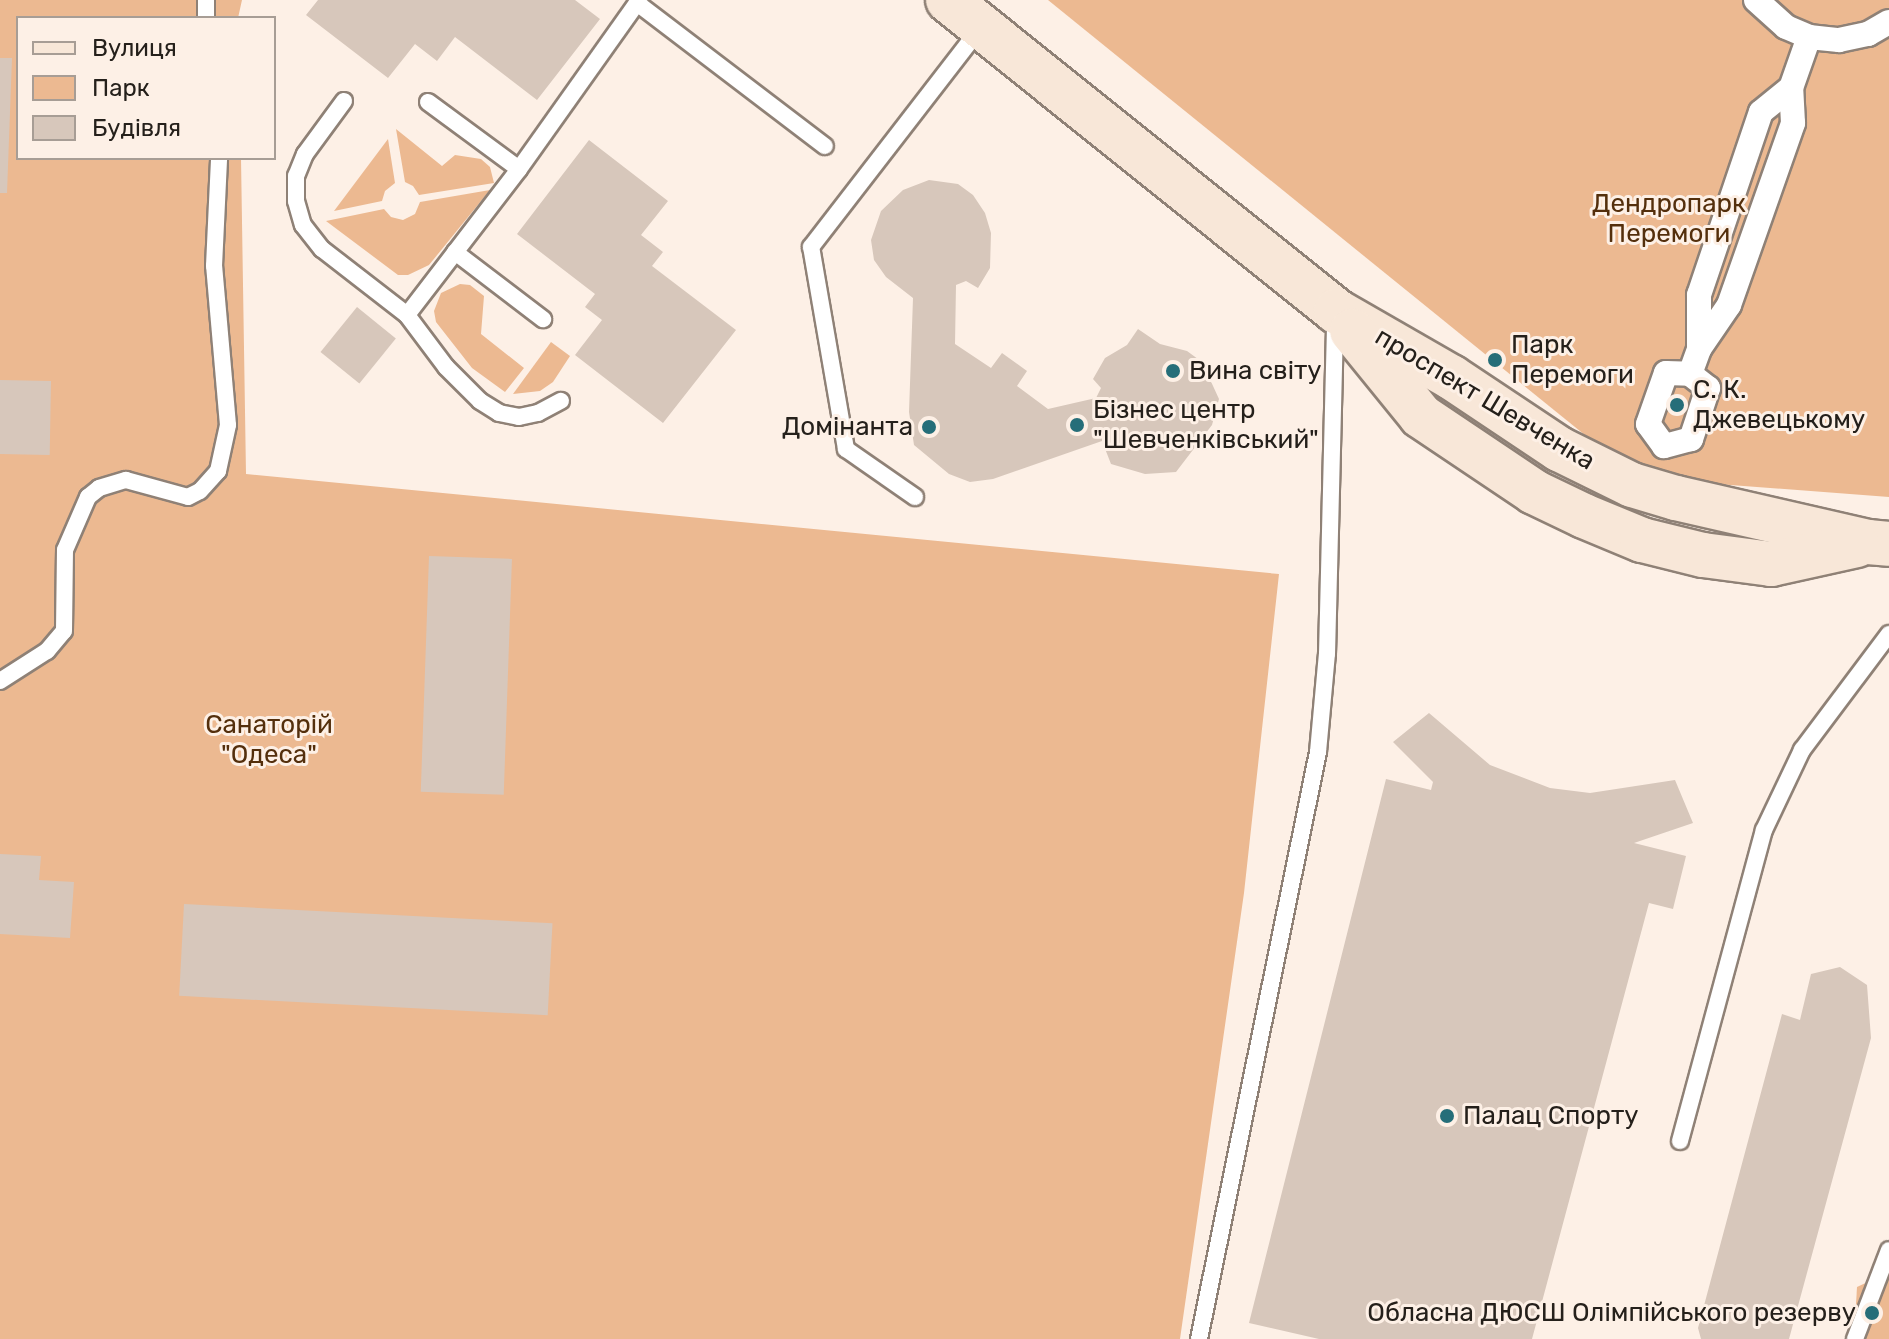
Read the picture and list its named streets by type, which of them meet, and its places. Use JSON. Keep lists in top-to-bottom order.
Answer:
{
  "streets": {
    "main road": ["проспект Шевченка"]
  },
  "parks": ["Дендропарк Перемоги", "Санаторій \"Одеса\""],
  "places": [
    "Парк Перемоги",
    "Вина світу",
    "С. К. Джевецькому",
    "Бізнес центр \"Шевченківський\"",
    "Домінанта",
    "Палац Спорту",
    "Обласна ДЮСШ Олімпійського резерву"
  ],
  "legend": ["Вулиця", "Парк", "Будівля"]
}
